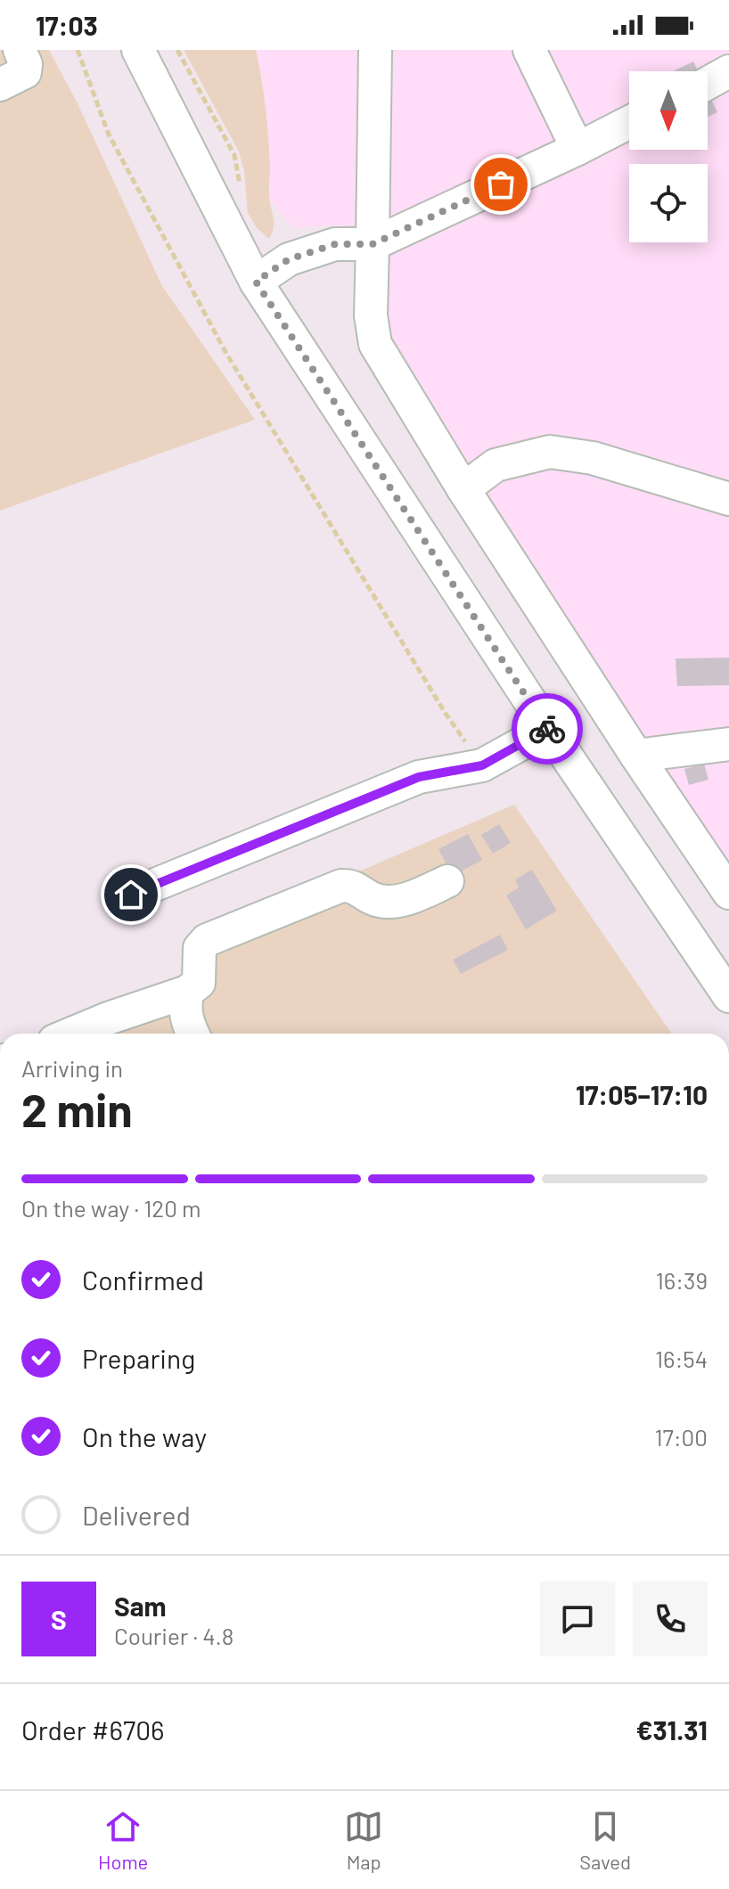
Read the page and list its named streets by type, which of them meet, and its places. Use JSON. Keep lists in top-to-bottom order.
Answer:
{
  "north": "bottom",
  "page": {
    "status": "17:03",
    "heading": ["2 min", "Arriving in", "17:05–17:10"],
    "panel": [
      "Sam",
      "Courier · 4.8",
      "Order #6706",
      "€31.31"
    ],
    "bar": "On the way · 120 m",
    "list": [
      ["Confirmed", "16:39"],
      ["Preparing", "16:54"],
      ["On the way", "17:00"],
      "Delivered"
    ],
    "round": "S",
    "tabs": ["Home", "Map", "Saved"]
  }
}
